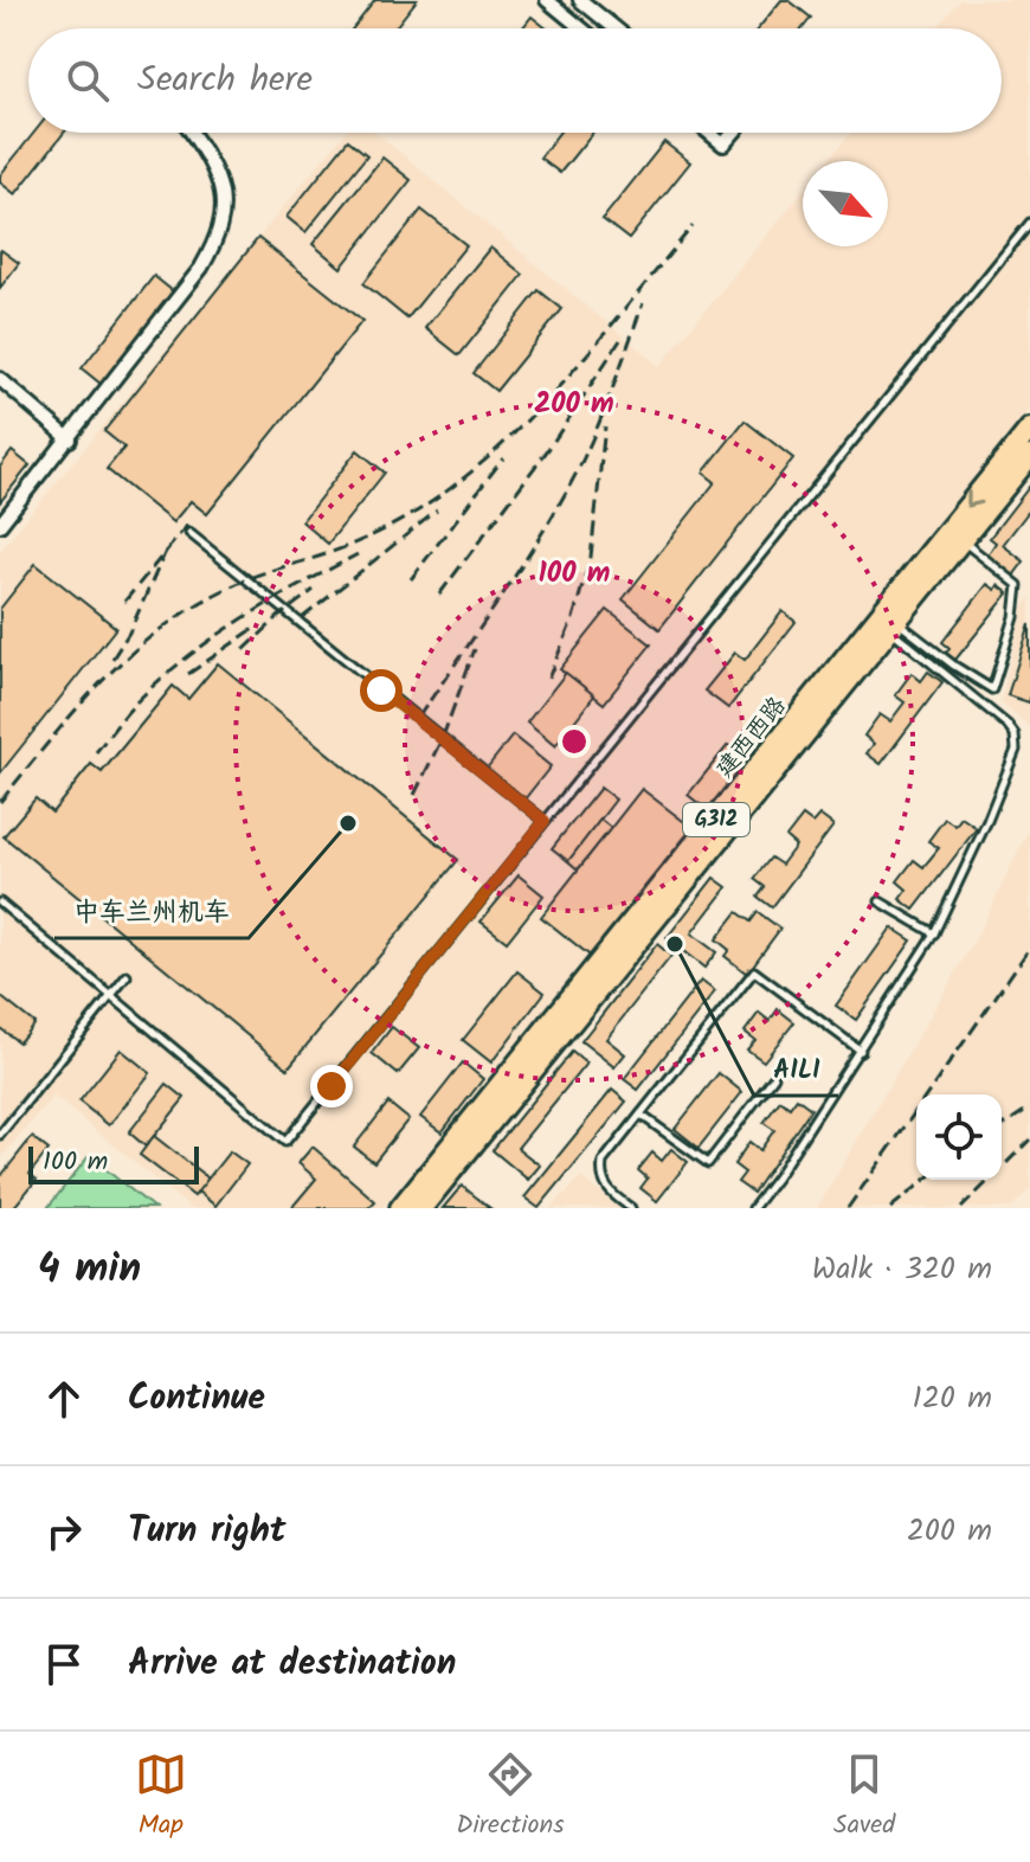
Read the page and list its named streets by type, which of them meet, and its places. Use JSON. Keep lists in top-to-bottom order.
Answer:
{
  "streets": {
    "highway": ["建西西路", "G312"]
  },
  "places": ["中车兰州机车", "AILI"],
  "scale_bar": "100 m",
  "north": "bottom right",
  "page": {
    "search": "Search here",
    "scale": "100 m",
    "heading": ["4 min", "Walk · 320 m"],
    "list": [
      ["Continue", "120 m"],
      ["Turn right", "200 m"],
      "Arrive at destination"
    ],
    "nav": ["Map", "Directions", "Saved"]
  },
  "rings": ["200 m", "100 m"]
}
